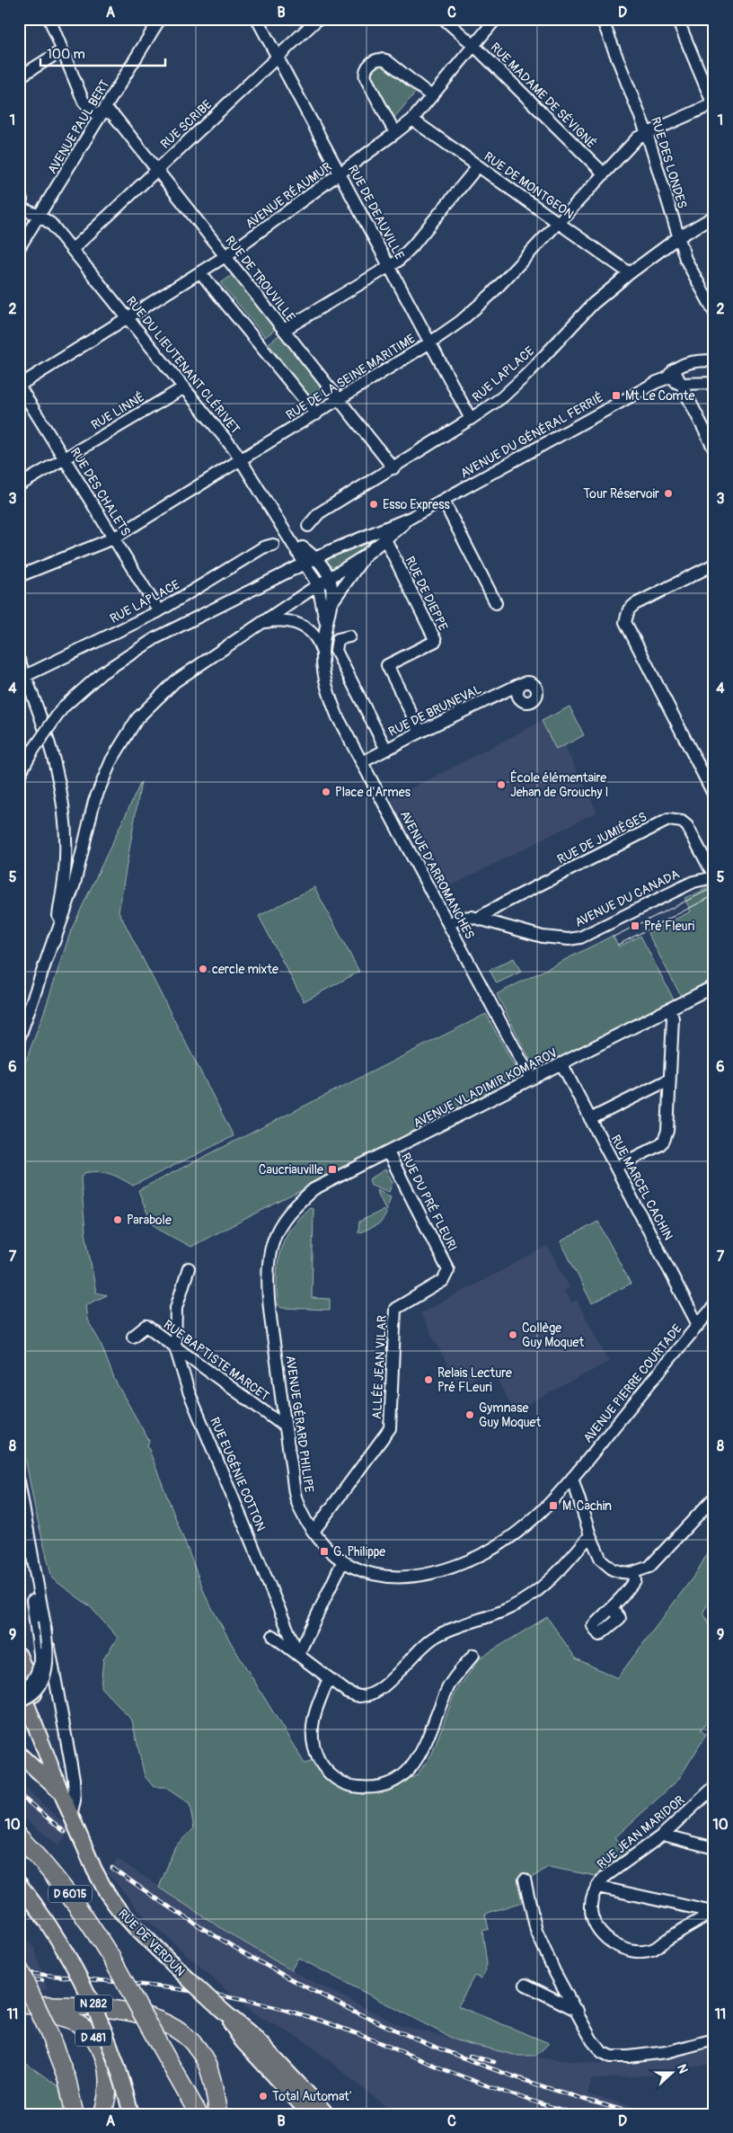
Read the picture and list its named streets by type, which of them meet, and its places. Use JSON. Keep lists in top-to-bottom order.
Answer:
{
  "streets": {
    "highway": ["D 6015", "D 481"],
    "main road": ["RUE DE VERDUN", "N 282"],
    "street": [
      "RUE MADAME DE SÉVIGNÉ",
      "RUE SCRIBE",
      "AVENUE PAUL BERT",
      "RUE DES LONDES",
      "RUE DE MONTGEON",
      "AVENUE RÉAUMUR",
      "RUE DE DEAUVILLE",
      "RUE DE TROUVILLE",
      "RUE DU LIEUTENANT CLÉRIVET",
      "RUE LAPLACE",
      "RUE DE LA SEINE MARITIME",
      "RUE LINNÉ",
      "AVENUE DU GÉNÉRAL FERRIÉ",
      "RUE DES CHALETS",
      "RUE DE DIEPPE",
      "RUE DE BRUNEVAL",
      "RUE DE JUMIÈGES",
      "AVENUE D'ARROMANCHES",
      "AVENUE DU CANADA",
      "AVENUE VLADIMIR KOMAROV",
      "RUE MARCEL CACHIN",
      "RUE DU PRÉ FLEURI",
      "RUE BAPTISTE MARCET",
      "ALLÉE JEAN VILAR",
      "AVENUE PIERRE COURTADE",
      "AVENUE GÉRARD PHILIPE",
      "RUE EUGÉNIE COTTON",
      "RUE JEAN MARIDOR"
    ]
  },
  "crossings": [
    ["RUE MADAME DE SÉVIGNÉ", "AVENUE RÉAUMUR"],
    ["RUE MADAME DE SÉVIGNÉ", "RUE DE LA SEINE MARITIME"],
    ["RUE SCRIBE", "RUE DE DEAUVILLE"],
    ["RUE SCRIBE", "RUE DE TROUVILLE"],
    ["RUE SCRIBE", "RUE DU LIEUTENANT CLÉRIVET"],
    ["AVENUE PAUL BERT", "RUE DE TROUVILLE"],
    ["AVENUE PAUL BERT", "RUE DU LIEUTENANT CLÉRIVET"],
    ["RUE DES LONDES", "RUE LAPLACE"],
    ["RUE DES LONDES", "RUE DE LA SEINE MARITIME"],
    ["RUE DE MONTGEON", "AVENUE RÉAUMUR"],
    ["RUE DE MONTGEON", "RUE LAPLACE"],
    ["RUE DE MONTGEON", "RUE DE LA SEINE MARITIME"],
    ["AVENUE RÉAUMUR", "RUE DE DEAUVILLE"],
    ["AVENUE RÉAUMUR", "RUE DE TROUVILLE"],
    ["AVENUE RÉAUMUR", "RUE DU LIEUTENANT CLÉRIVET"],
    ["AVENUE RÉAUMUR", "RUE DES CHALETS"],
    ["RUE DE DEAUVILLE", "RUE LAPLACE"],
    ["RUE DE DEAUVILLE", "RUE DE LA SEINE MARITIME"],
    ["RUE DE TROUVILLE", "RUE LAPLACE"],
    ["RUE DE TROUVILLE", "RUE DE LA SEINE MARITIME"],
    ["RUE DU LIEUTENANT CLÉRIVET", "RUE DE LA SEINE MARITIME"],
    ["RUE DU LIEUTENANT CLÉRIVET", "RUE LINNÉ"],
    ["RUE DU LIEUTENANT CLÉRIVET", "AVENUE D'ARROMANCHES"],
    ["RUE LAPLACE", "RUE DES CHALETS"],
    ["RUE DE LA SEINE MARITIME", "RUE DES CHALETS"],
    ["RUE LINNÉ", "RUE DES CHALETS"],
    ["RUE DE DIEPPE", "RUE DE BRUNEVAL"],
    ["RUE DE BRUNEVAL", "AVENUE D'ARROMANCHES"],
    ["RUE DE JUMIÈGES", "AVENUE DU CANADA"],
    ["AVENUE D'ARROMANCHES", "AVENUE DU CANADA"],
    ["AVENUE D'ARROMANCHES", "AVENUE VLADIMIR KOMAROV"],
    ["AVENUE VLADIMIR KOMAROV", "RUE MARCEL CACHIN"],
    ["AVENUE VLADIMIR KOMAROV", "RUE DU PRÉ FLEURI"],
    ["AVENUE VLADIMIR KOMAROV", "AVENUE GÉRARD PHILIPE"],
    ["RUE MARCEL CACHIN", "AVENUE PIERRE COURTADE"],
    ["RUE DU PRÉ FLEURI", "ALLÉE JEAN VILAR"],
    ["RUE BAPTISTE MARCET", "AVENUE GÉRARD PHILIPE"],
    ["RUE BAPTISTE MARCET", "RUE EUGÉNIE COTTON"],
    ["ALLÉE JEAN VILAR", "AVENUE GÉRARD PHILIPE"],
    ["AVENUE PIERRE COURTADE", "AVENUE GÉRARD PHILIPE"]
  ],
  "places": {
    "transit": [
      "Mt Le Comte",
      "Pré Fleuri",
      "Caucriauville",
      "M. Cachin",
      "G. Philippe"
    ],
    "other": [
      "Tour Réservoir",
      "Esso Express",
      "École élémentaire Jehan de Grouchy I",
      "Place d'Armes",
      "cercle mixte",
      "Parabole",
      "Collège Guy Moquet",
      "Relais Lecture Pré FLeuri",
      "Gymnase Guy Moquet",
      "Total Automat'"
    ]
  },
  "scale_bar": "100 m",
  "north": "right",
  "grid": {
    "columns": [
      "A",
      "B",
      "C",
      "D"
    ],
    "rows": [
      "1",
      "2",
      "3",
      "4",
      "5",
      "6",
      "7",
      "8",
      "9",
      "10",
      "11"
    ]
  }
}
